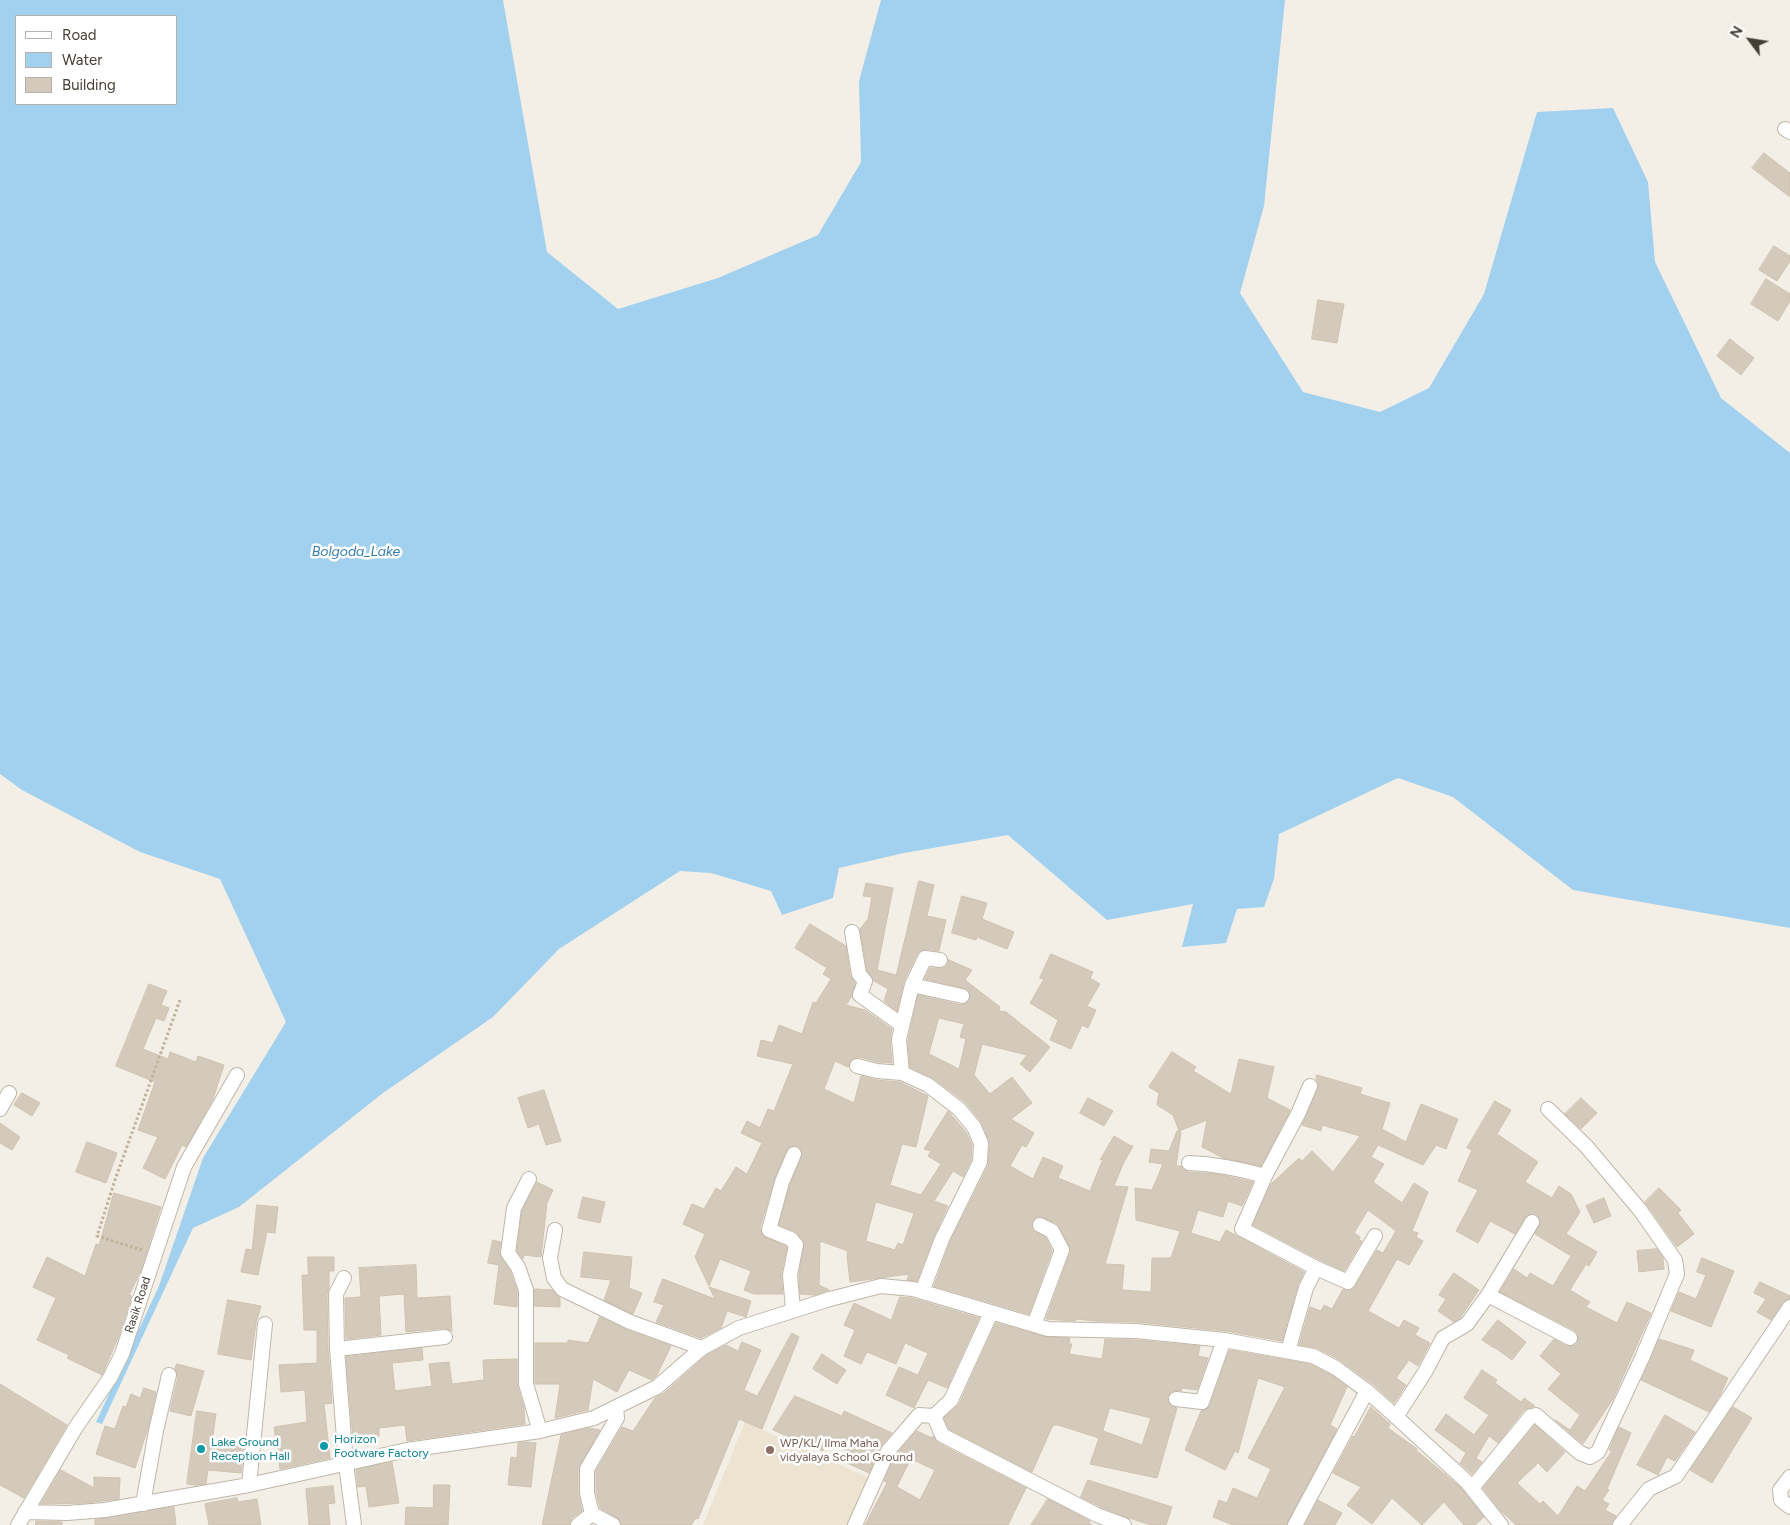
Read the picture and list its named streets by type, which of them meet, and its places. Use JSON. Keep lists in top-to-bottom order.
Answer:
{
  "streets": {
    "street": ["Rasik Road"]
  },
  "water": ["Bolgoda_Lake"],
  "places": ["Horizon Footware Factory", "Lake Ground Reception Hall", "WP/KL/ Ilma Maha vidyalaya School Ground"],
  "legend": ["Road", "Water", "Building"],
  "north": "top left"
}
